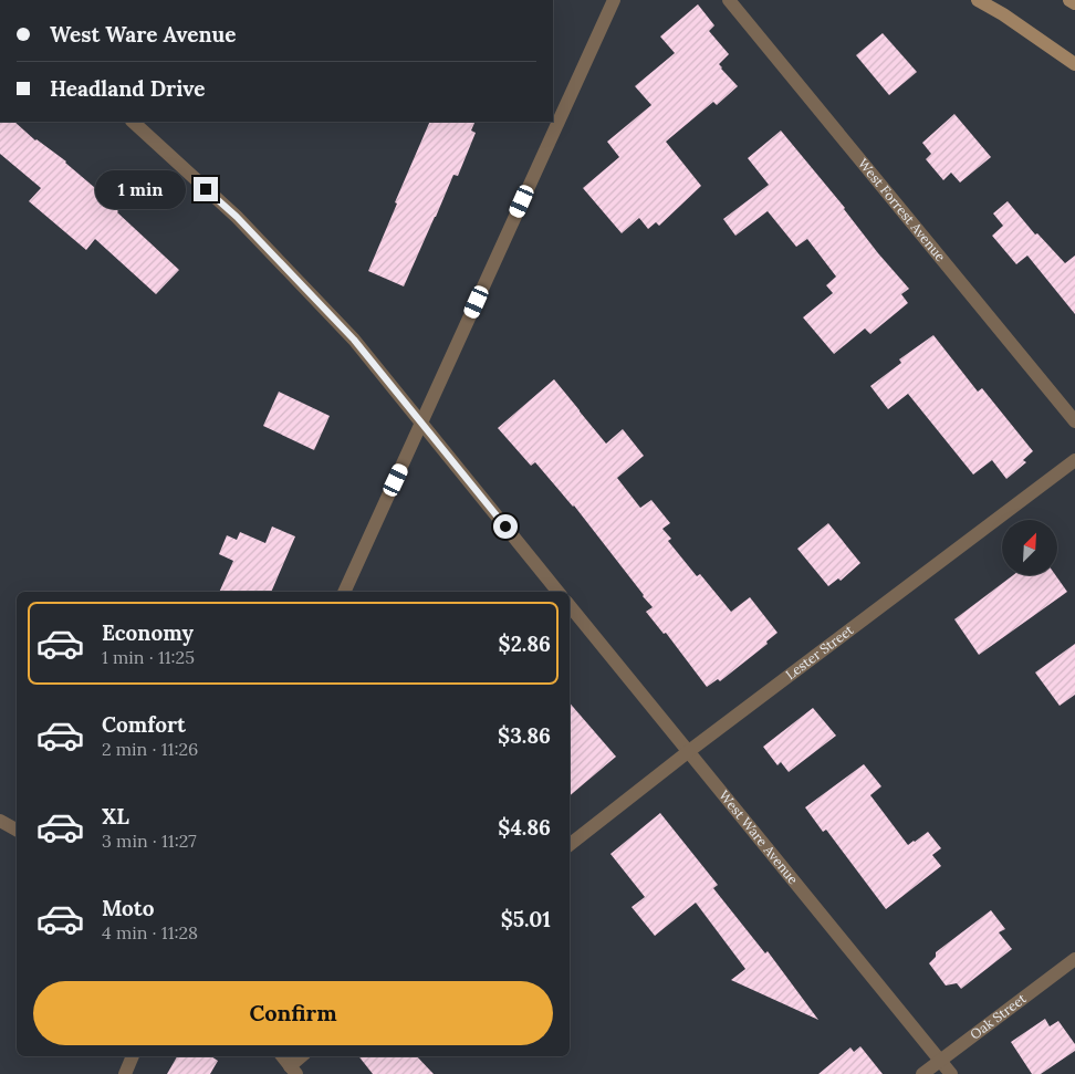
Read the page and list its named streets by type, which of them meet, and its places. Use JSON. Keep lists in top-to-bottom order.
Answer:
{
  "streets": {
    "street": [
      "West Forrest Avenue",
      "Lester Street",
      "West Ware Avenue",
      "Oak Street"
    ]
  },
  "crossings": [
    ["Lester Street", "West Ware Avenue"],
    ["West Ware Avenue", "Oak Street"]
  ],
  "north": "top right",
  "page": {
    "banner": ["West Ware Avenue", "Headland Drive"],
    "bubble": "1 min",
    "list": [
      {
        "name": "Economy",
        "note": "1 min · 11:25",
        "value": "$2.86"
      },
      {
        "name": "Comfort",
        "note": "2 min · 11:26",
        "value": "$3.86"
      },
      {
        "name": "XL",
        "note": "3 min · 11:27",
        "value": "$4.86"
      },
      {
        "name": "Moto",
        "note": "4 min · 11:28",
        "value": "$5.01"
      }
    ],
    "buttons": "Confirm"
  }
}
